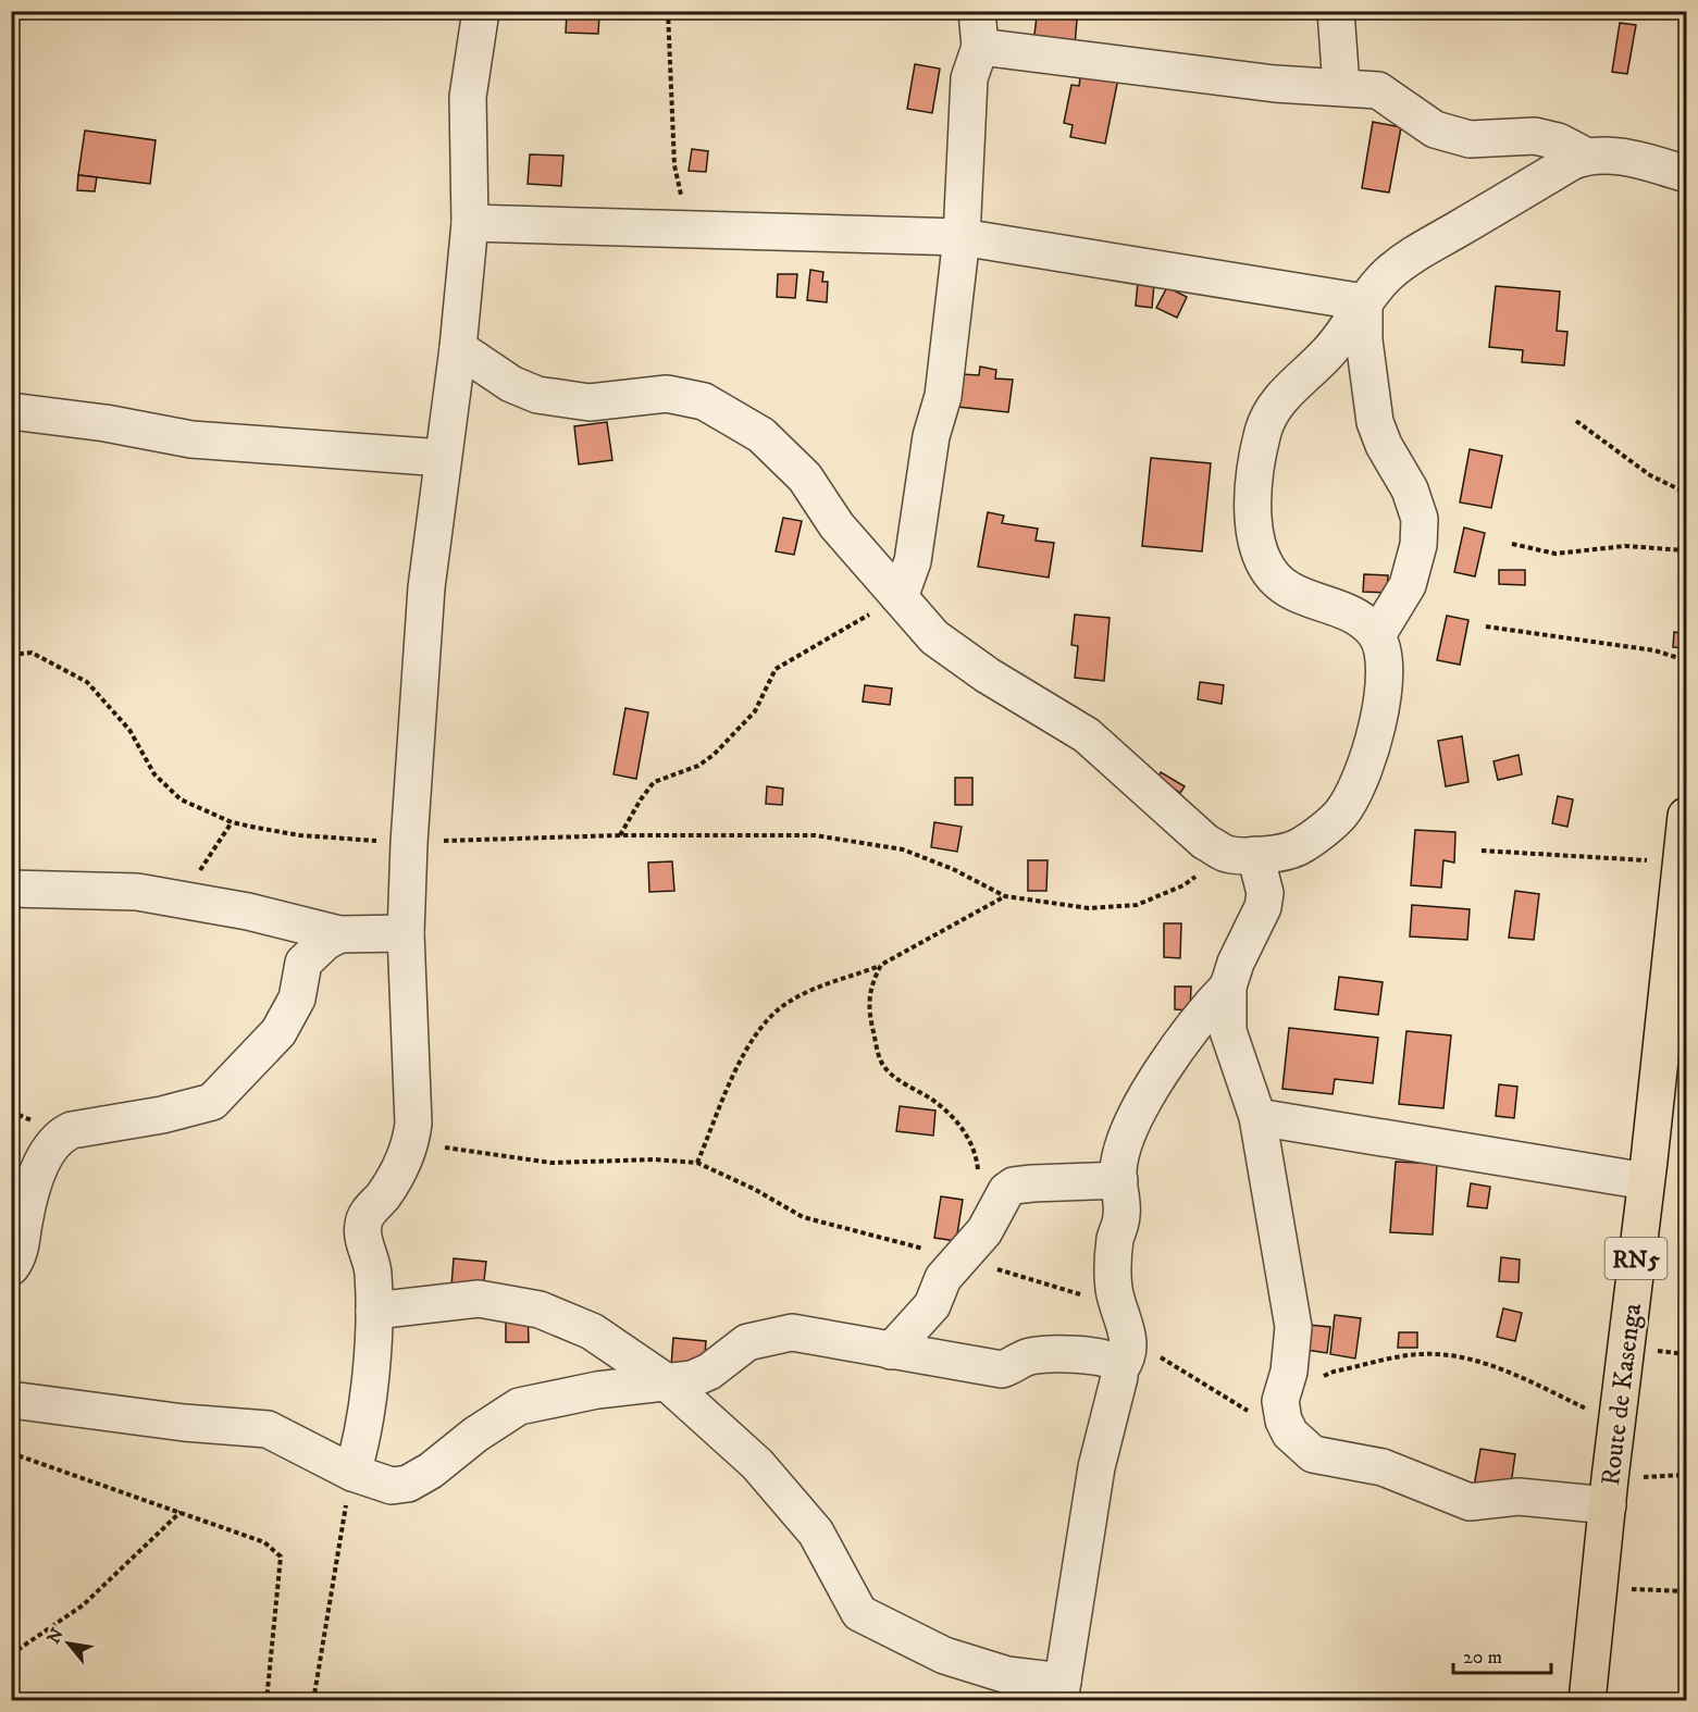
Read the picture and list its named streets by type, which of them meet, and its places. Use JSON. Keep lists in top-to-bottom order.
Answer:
{
  "streets": {
    "highway": ["RN5", "Route de Kasenga"]
  },
  "scale_bar": "20 m",
  "north": "top left"
}
